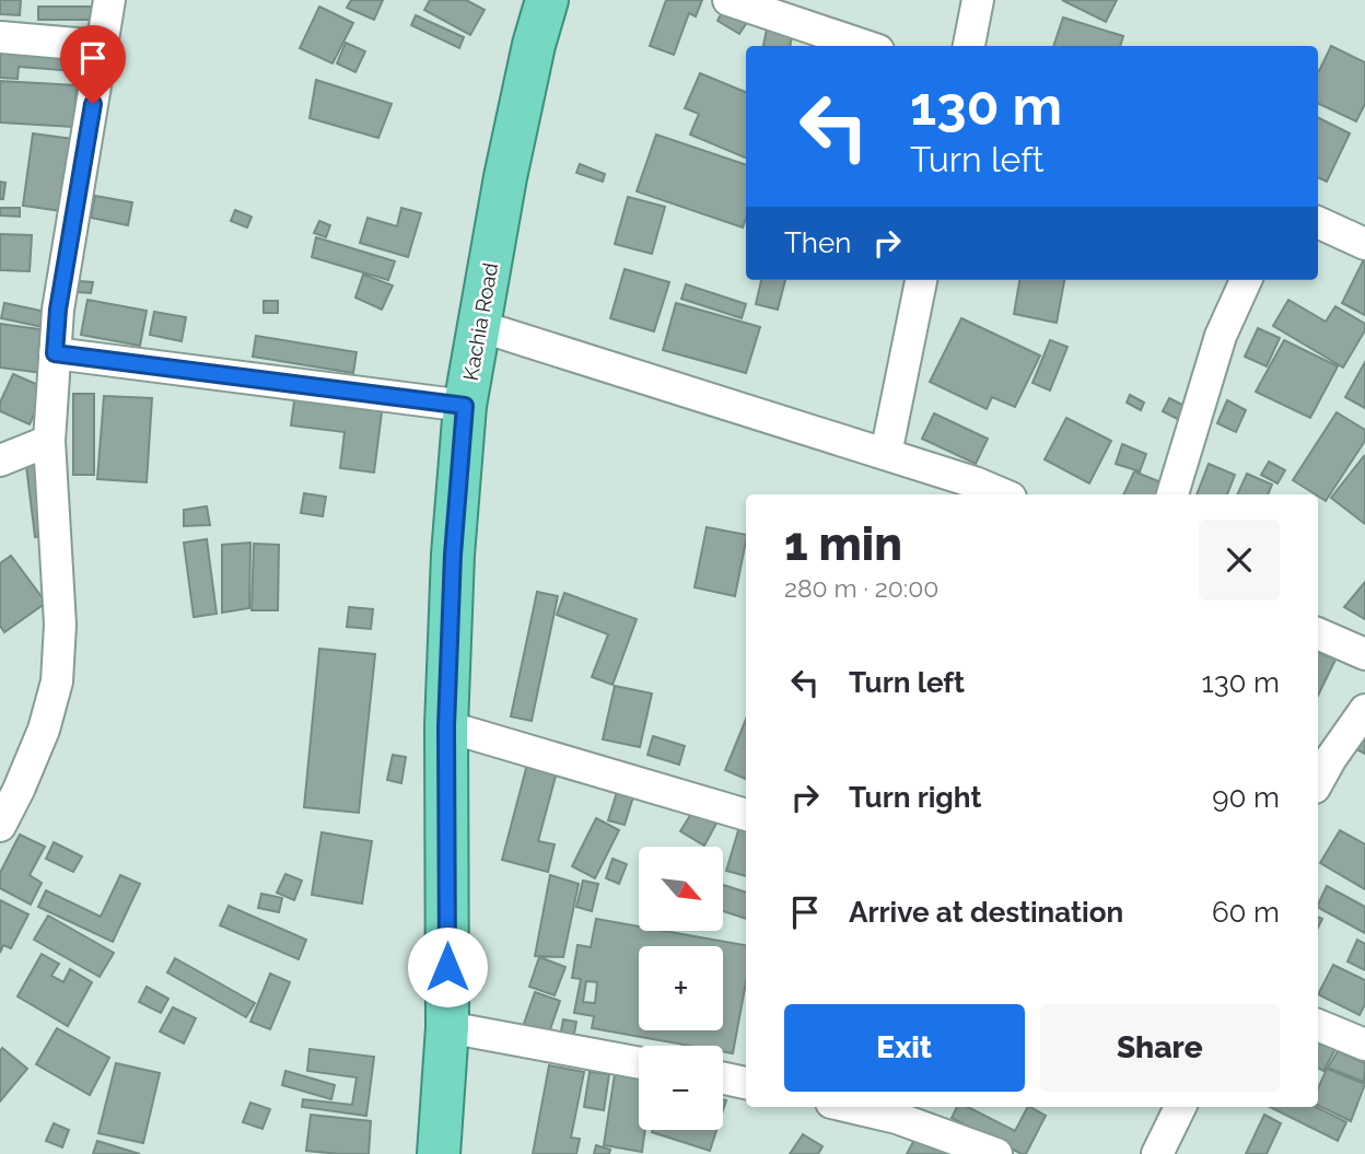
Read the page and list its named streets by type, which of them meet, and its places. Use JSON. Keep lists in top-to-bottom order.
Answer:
{
  "streets": {
    "highway": ["Kachia Road"]
  },
  "north": "bottom right",
  "page": {
    "turn": ["130 m", "Turn left"],
    "then": "Then",
    "heading": ["1 min", "280 m · 20:00"],
    "list": [
      {
        "name": "Turn left",
        "value": "130 m"
      },
      {
        "name": "Turn right",
        "value": "90 m"
      },
      {
        "name": "Arrive at destination",
        "value": "60 m"
      }
    ],
    "map_buttons": ["+", "−"],
    "buttons": ["Exit", "Share"]
  }
}
